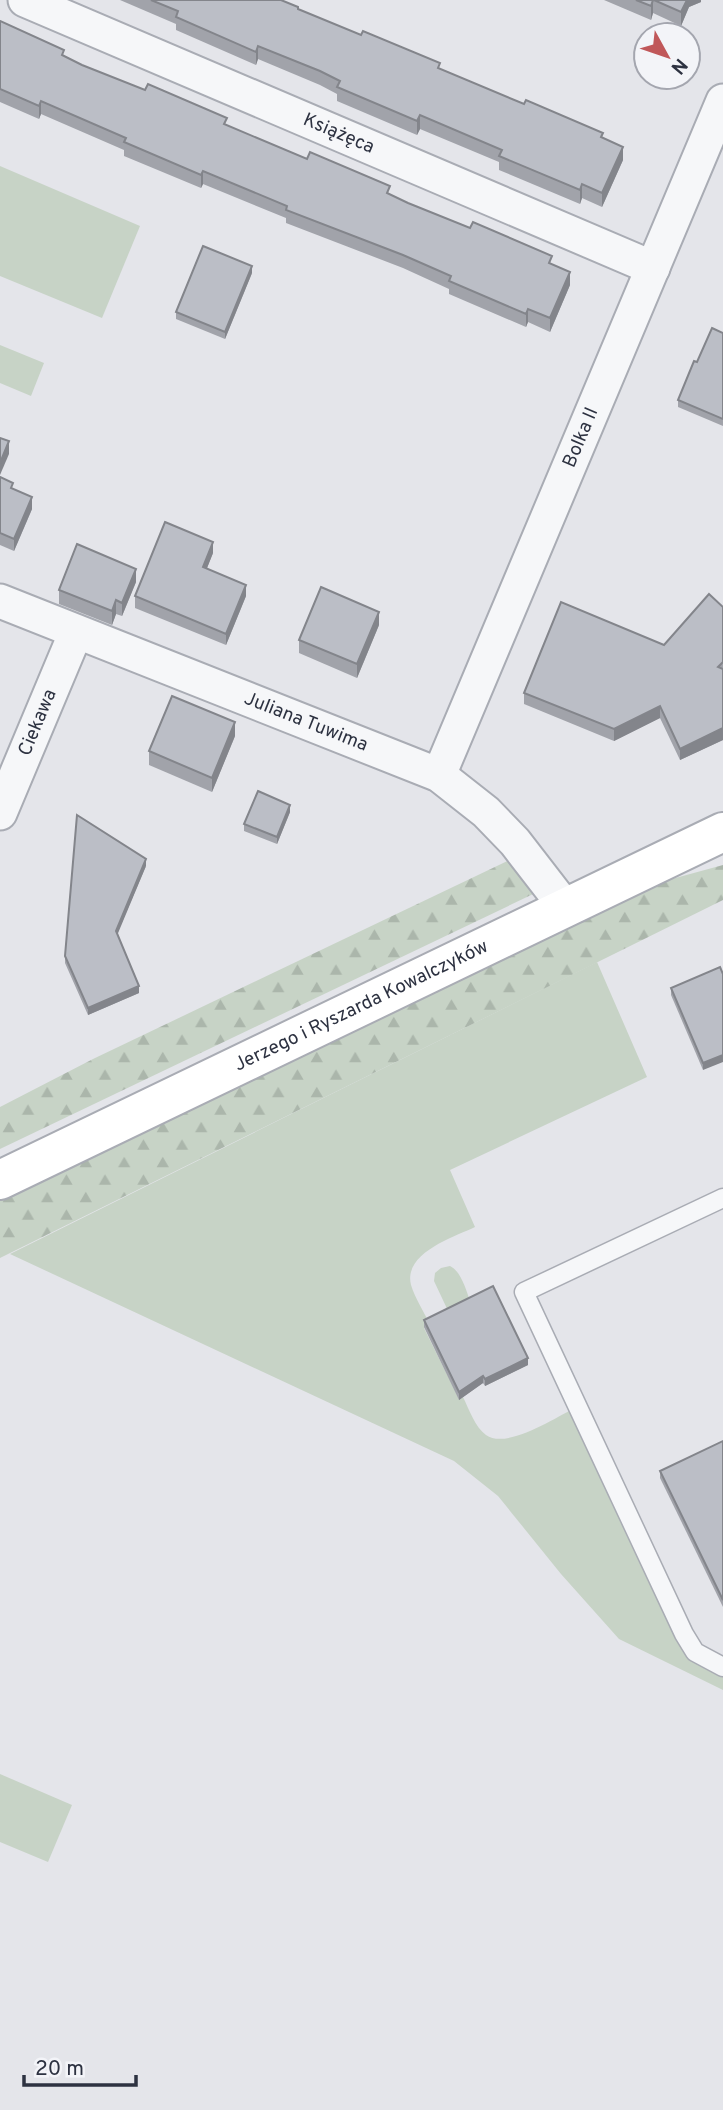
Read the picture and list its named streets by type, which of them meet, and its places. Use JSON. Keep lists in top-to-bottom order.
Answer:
{
  "streets": {
    "main road": ["Jerzego i Ryszarda Kowalczyków"],
    "street": [
      "Książęca",
      "Bolka II",
      "Ciekawa",
      "Juliana Tuwima"
    ]
  },
  "crossings": [
    ["Książęca", "Bolka II"],
    ["Bolka II", "Juliana Tuwima"],
    ["Ciekawa", "Juliana Tuwima"],
    ["Juliana Tuwima", "Jerzego i Ryszarda Kowalczyków"]
  ],
  "scale_bar": "20 m",
  "north": "bottom right"
}
